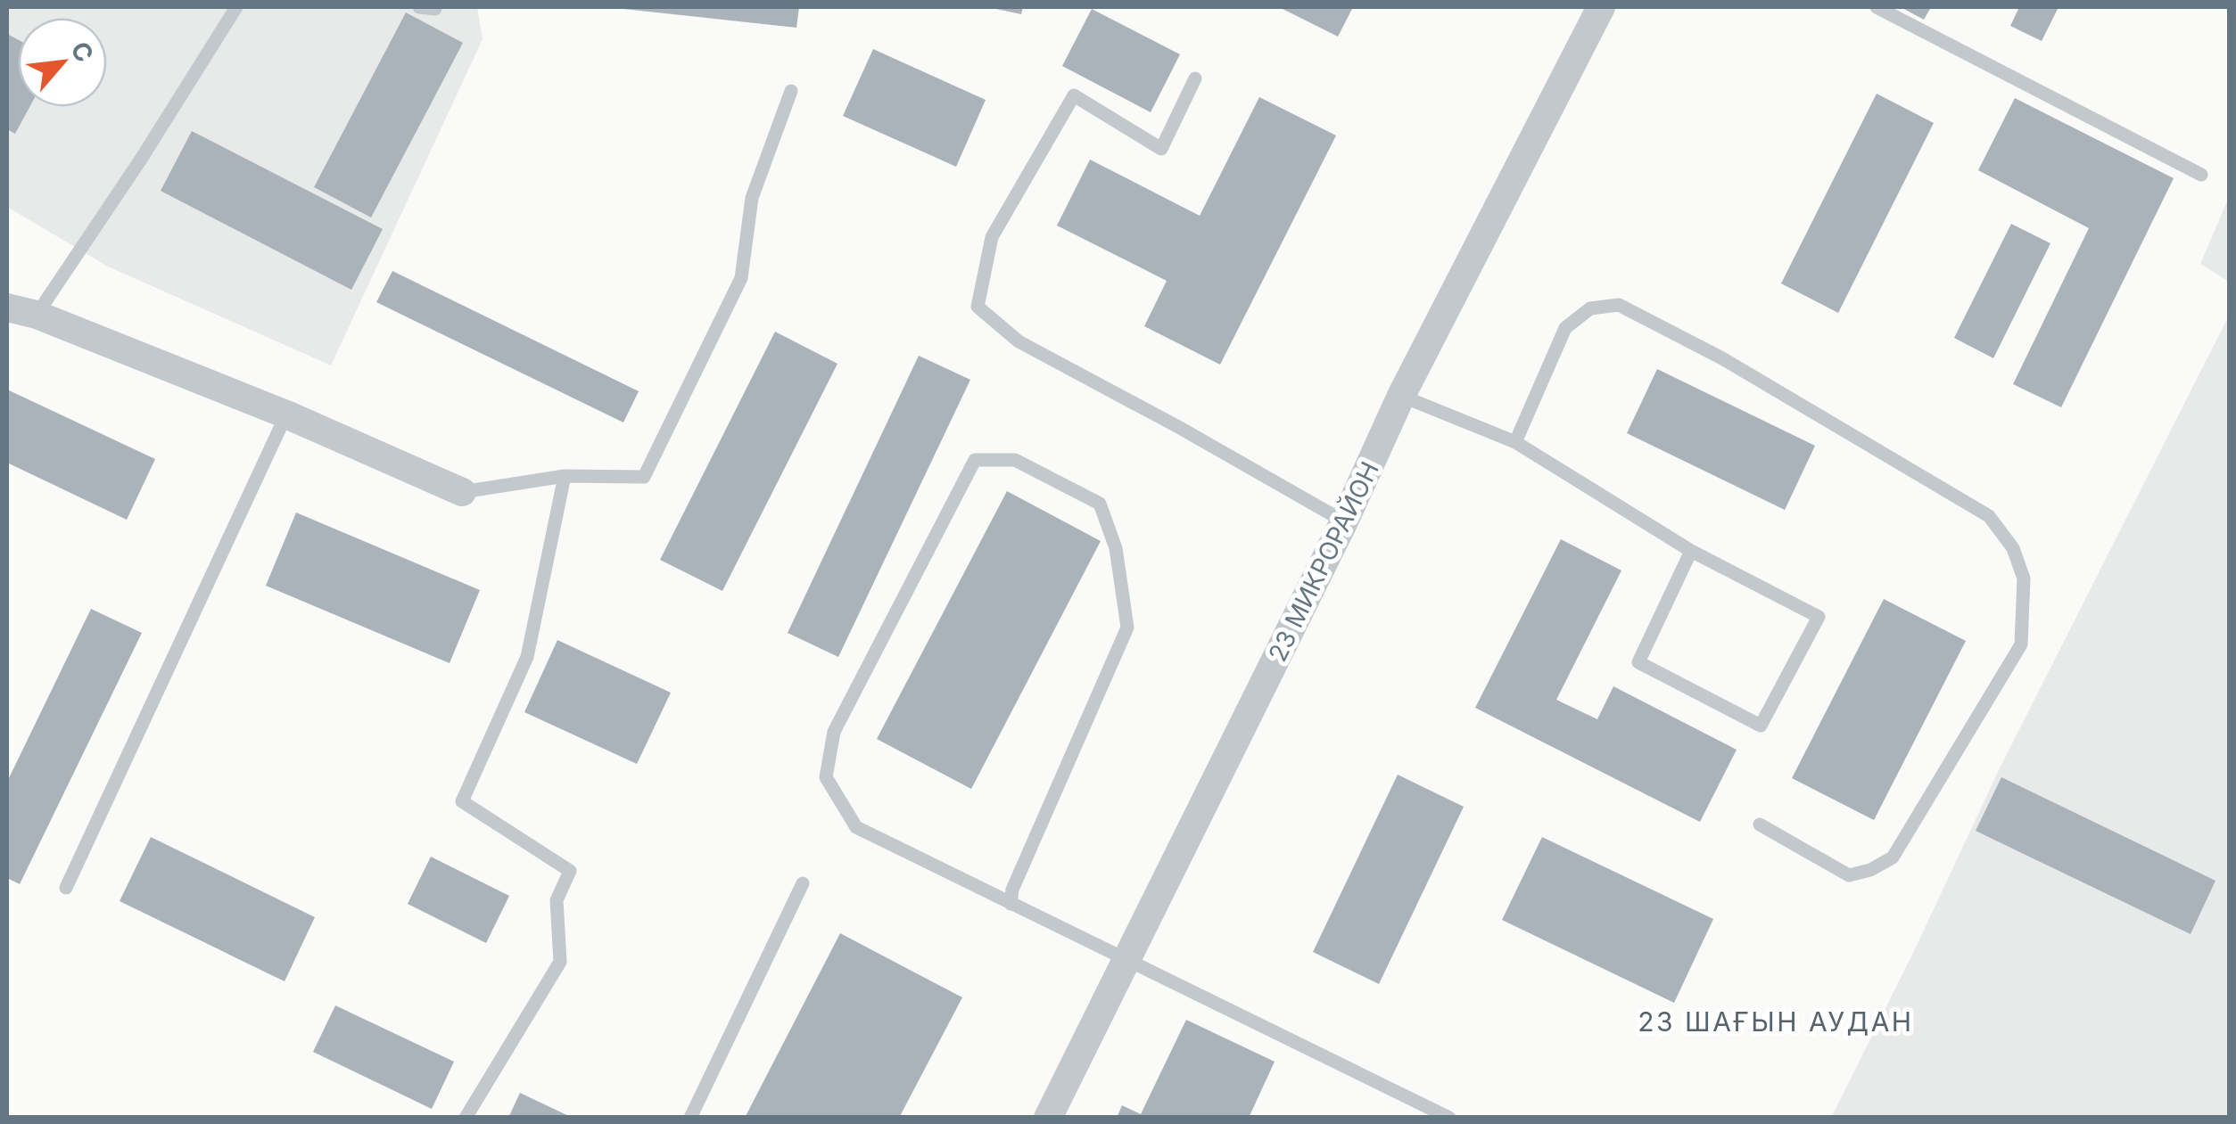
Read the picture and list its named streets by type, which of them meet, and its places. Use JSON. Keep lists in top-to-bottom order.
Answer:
{
  "streets": {
    "street": ["23 МИКРОРАЙОН"]
  },
  "districts": ["23 ШАҒЫН АУДАН"],
  "north": "top right"
}
